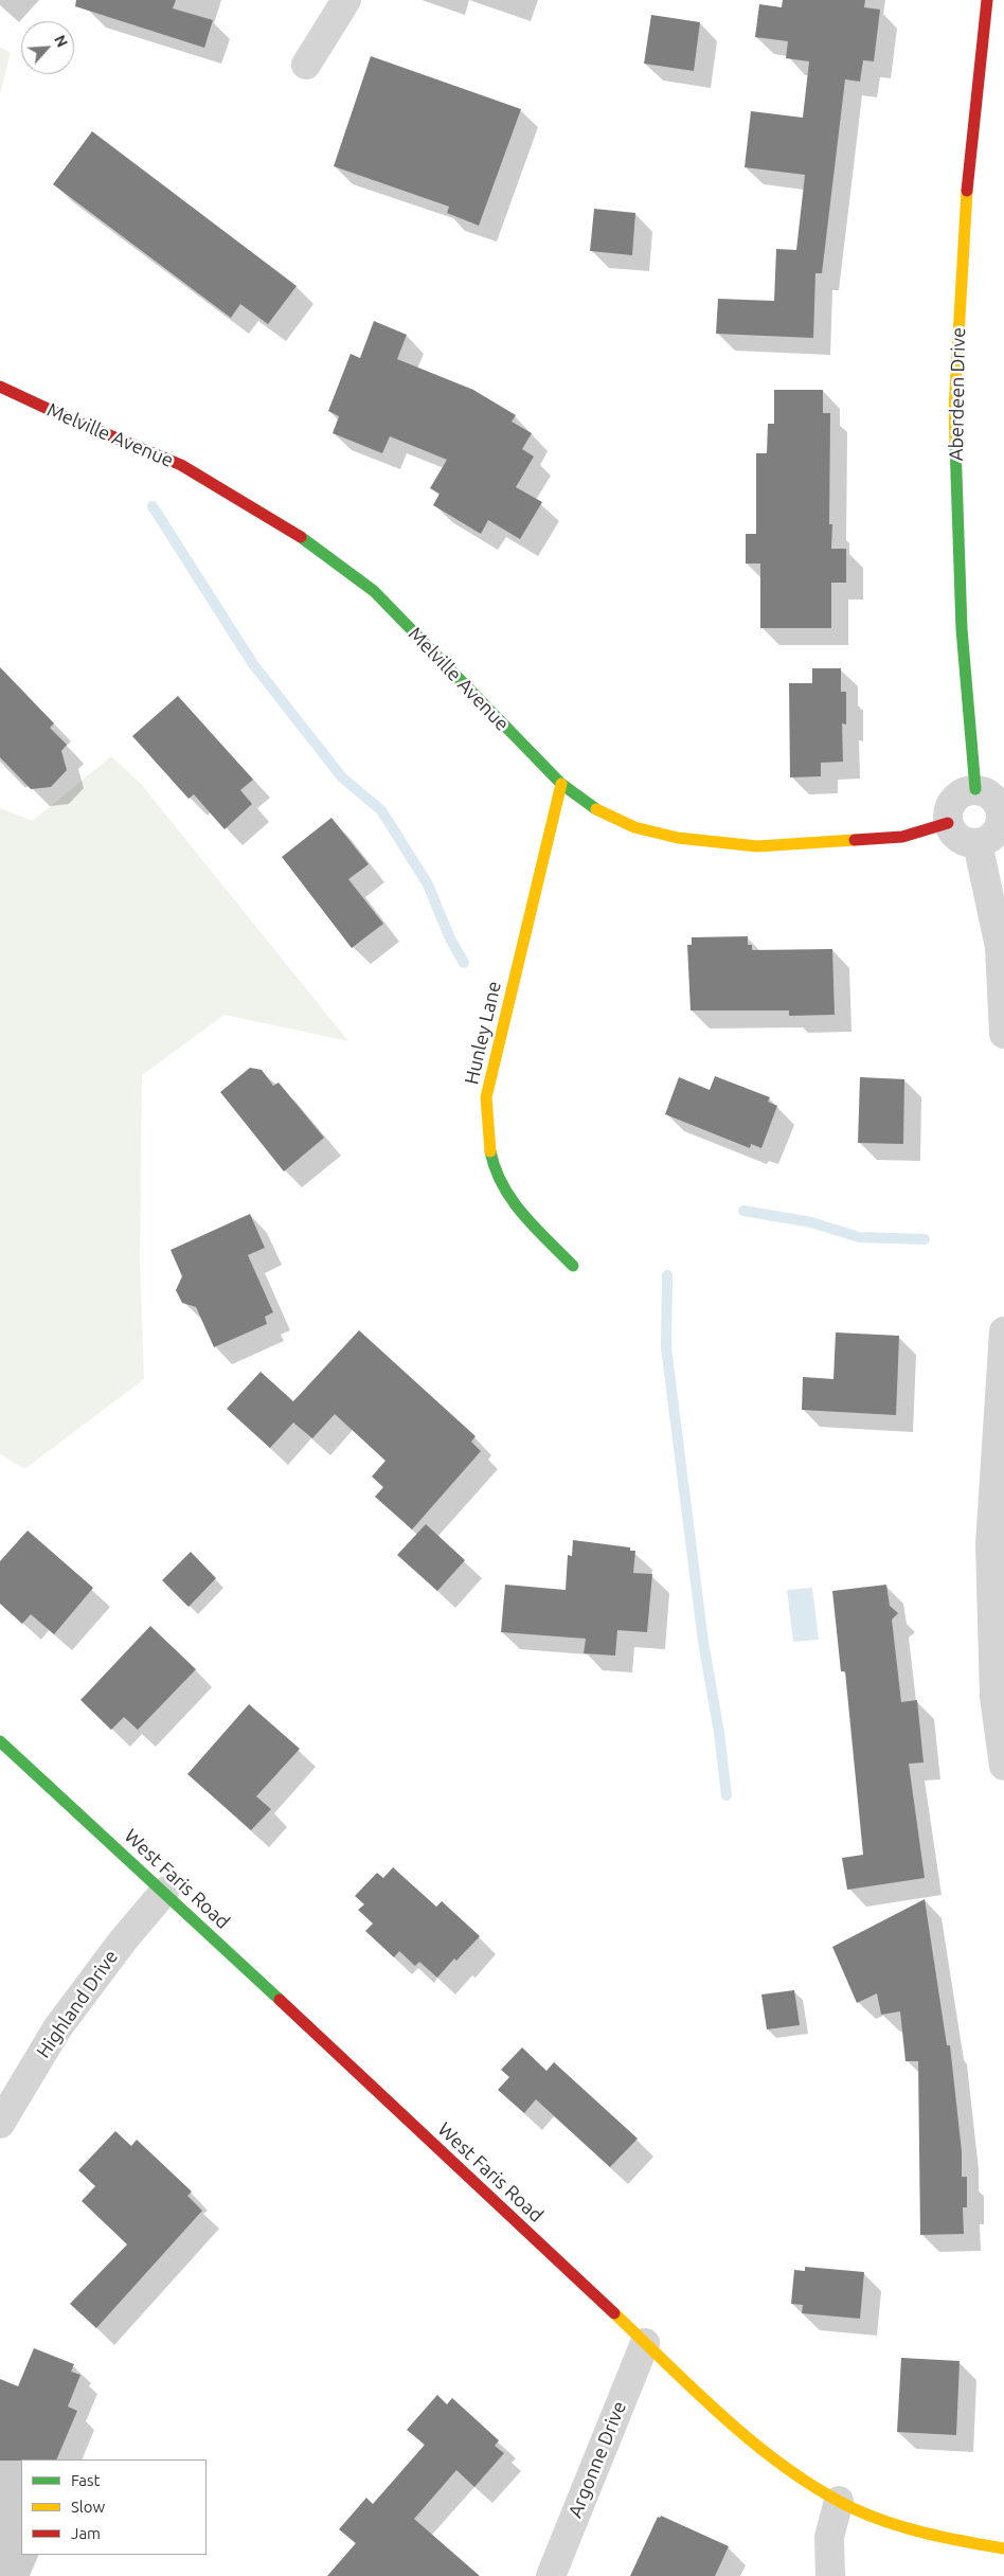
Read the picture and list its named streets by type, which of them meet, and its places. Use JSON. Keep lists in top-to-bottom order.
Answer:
{
  "streets": {
    "street": [
      "Aberdeen Drive",
      "Melville Avenue",
      "Hunley Lane",
      "West Faris Road",
      "Highland Drive",
      "Argonne Drive"
    ]
  },
  "crossings": [
    ["Aberdeen Drive", "Melville Avenue"],
    ["Melville Avenue", "Hunley Lane"],
    ["West Faris Road", "Highland Drive"],
    ["West Faris Road", "Argonne Drive"]
  ],
  "legend": ["Fast", "Slow", "Jam"],
  "north": "top right"
}
